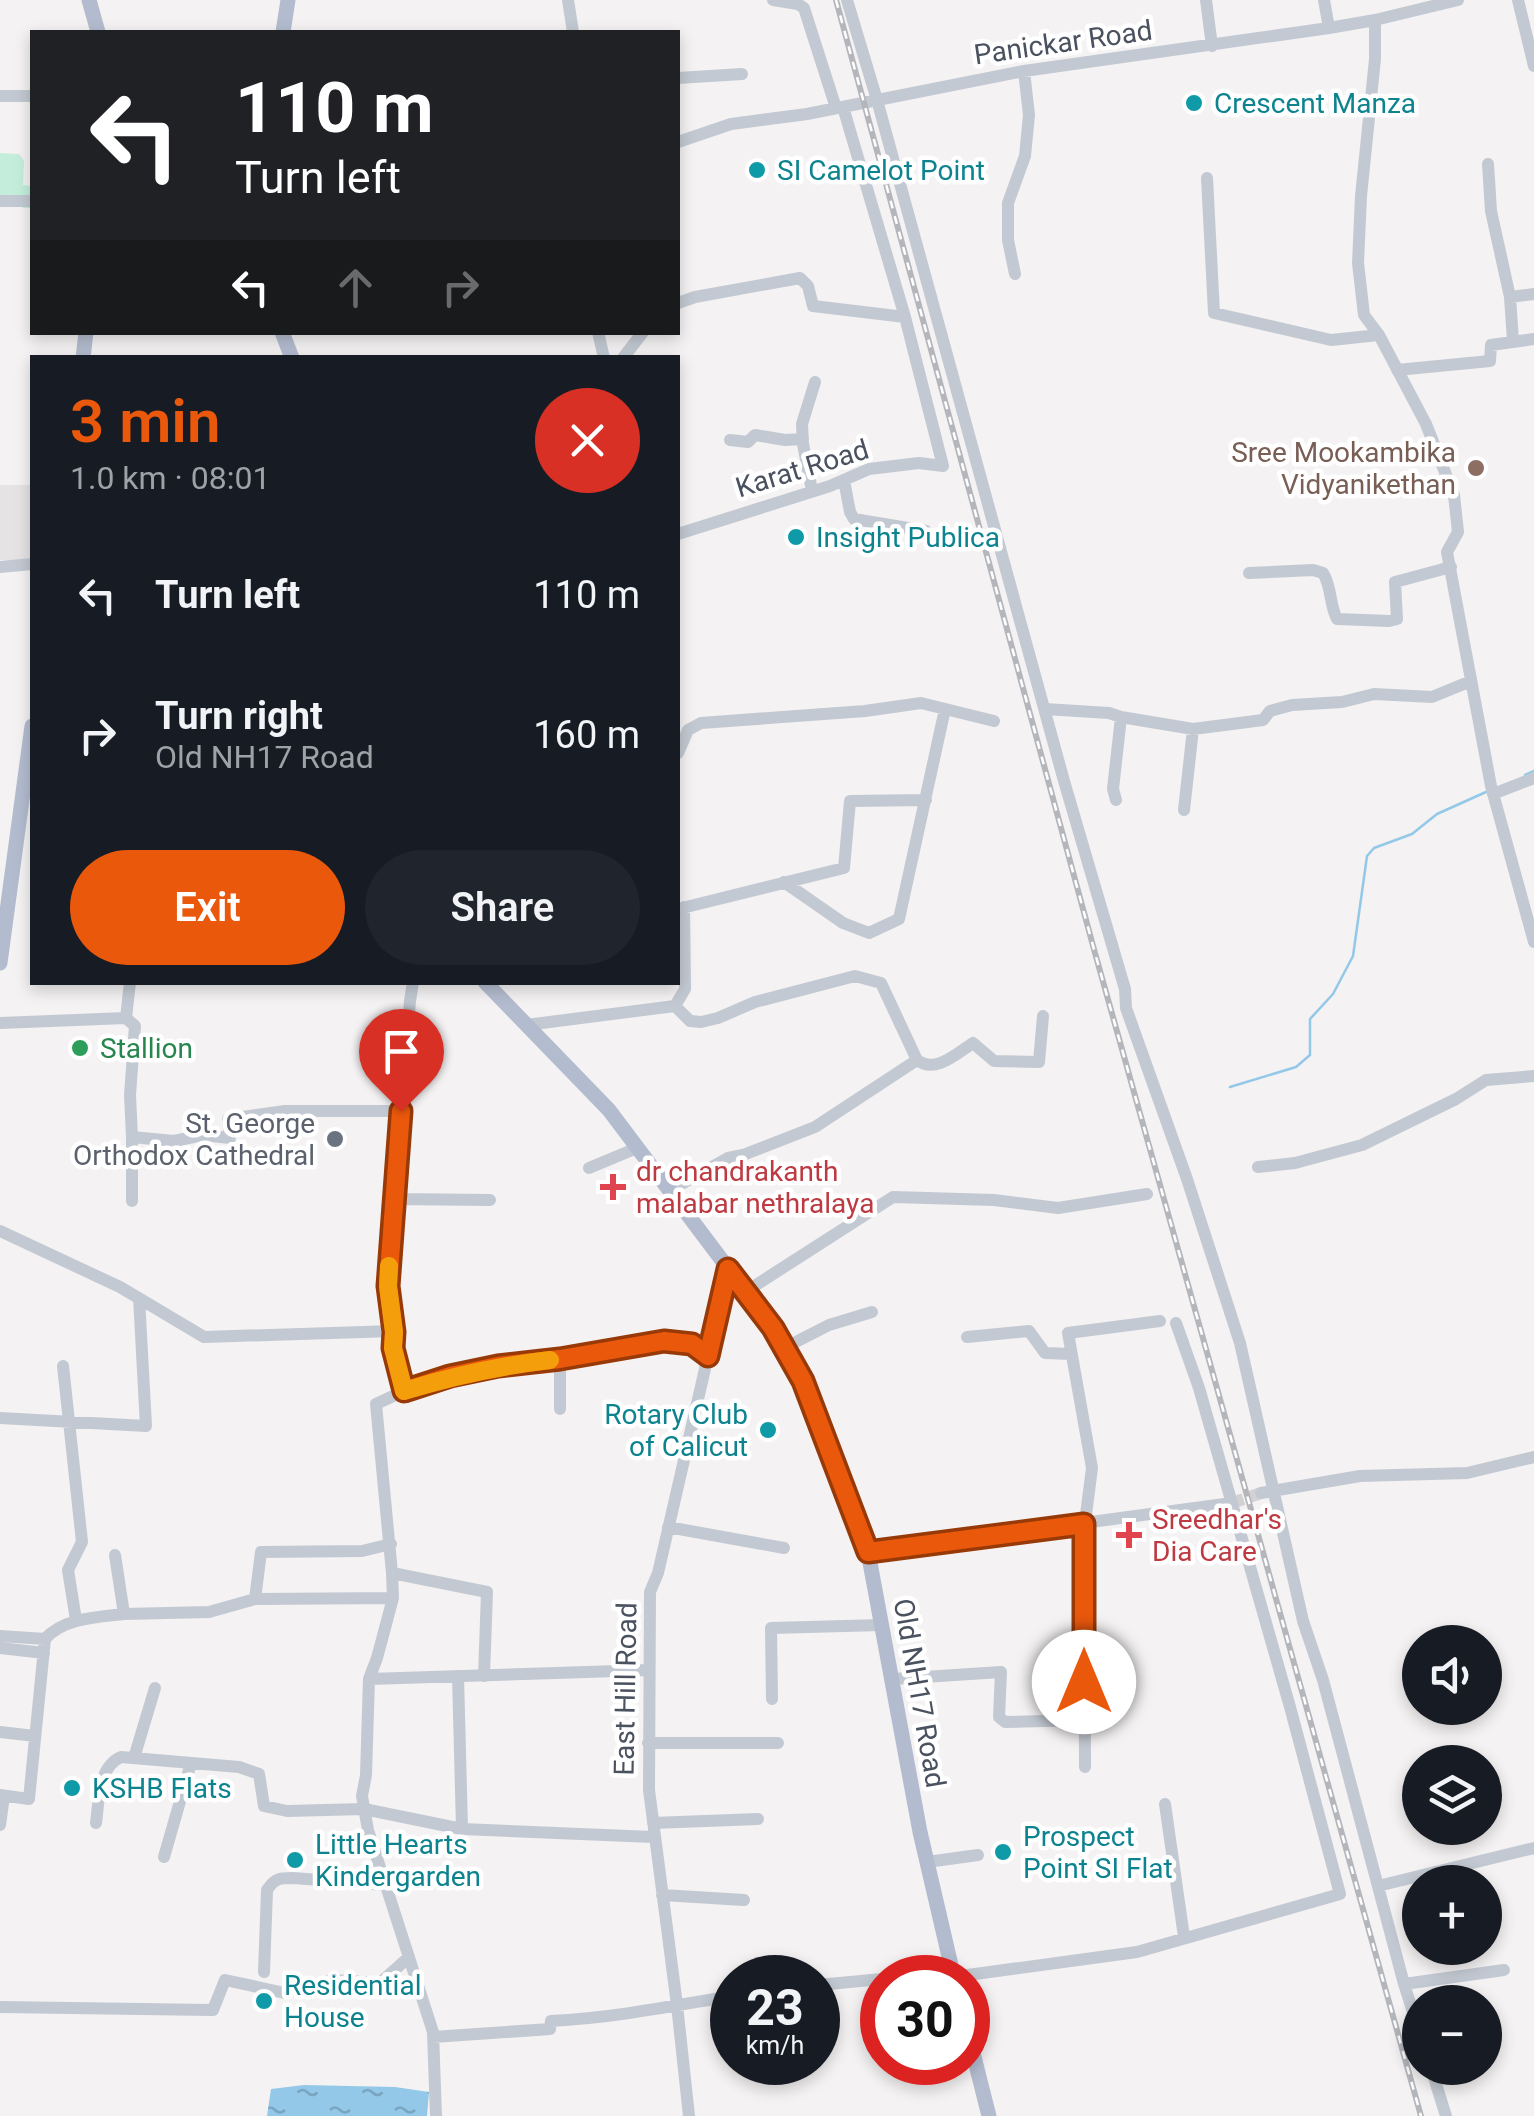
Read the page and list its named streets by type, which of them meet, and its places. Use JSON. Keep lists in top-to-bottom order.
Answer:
{
  "streets": {
    "main road": ["Old NH17 Road"],
    "street": ["Panickar Road", "Karat Road", "East Hill Road"]
  },
  "crossings": [
    ["East Hill Road", "Old NH17 Road"]
  ],
  "places": {
    "other": [
      "Crescent Manza",
      "SI Camelot Point",
      "Sree Mookambika Vidyanikethan",
      "Insight Publica",
      "Stallion",
      "St. George Orthodox Cathedral",
      "Rotary Club of Calicut",
      "KSHB Flats",
      "Prospect Point SI Flat",
      "Little Hearts Kindergarden",
      "Residential House"
    ],
    "health": ["dr chandrakanth malabar nethralaya", "Sreedhar's Dia Care"]
  },
  "page": {
    "turn": ["110 m", "Turn left"],
    "heading": ["3 min", "1.0 km · 08:01"],
    "list": [
      {
        "name": "Turn left",
        "value": "110 m"
      },
      {
        "name": "Turn right",
        "note": "Old NH17 Road",
        "value": "160 m"
      }
    ],
    "buttons": ["Exit", "Share"],
    "map_buttons": ["+", "−"],
    "speed": "23 km/h",
    "limit": "30"
  }
}
